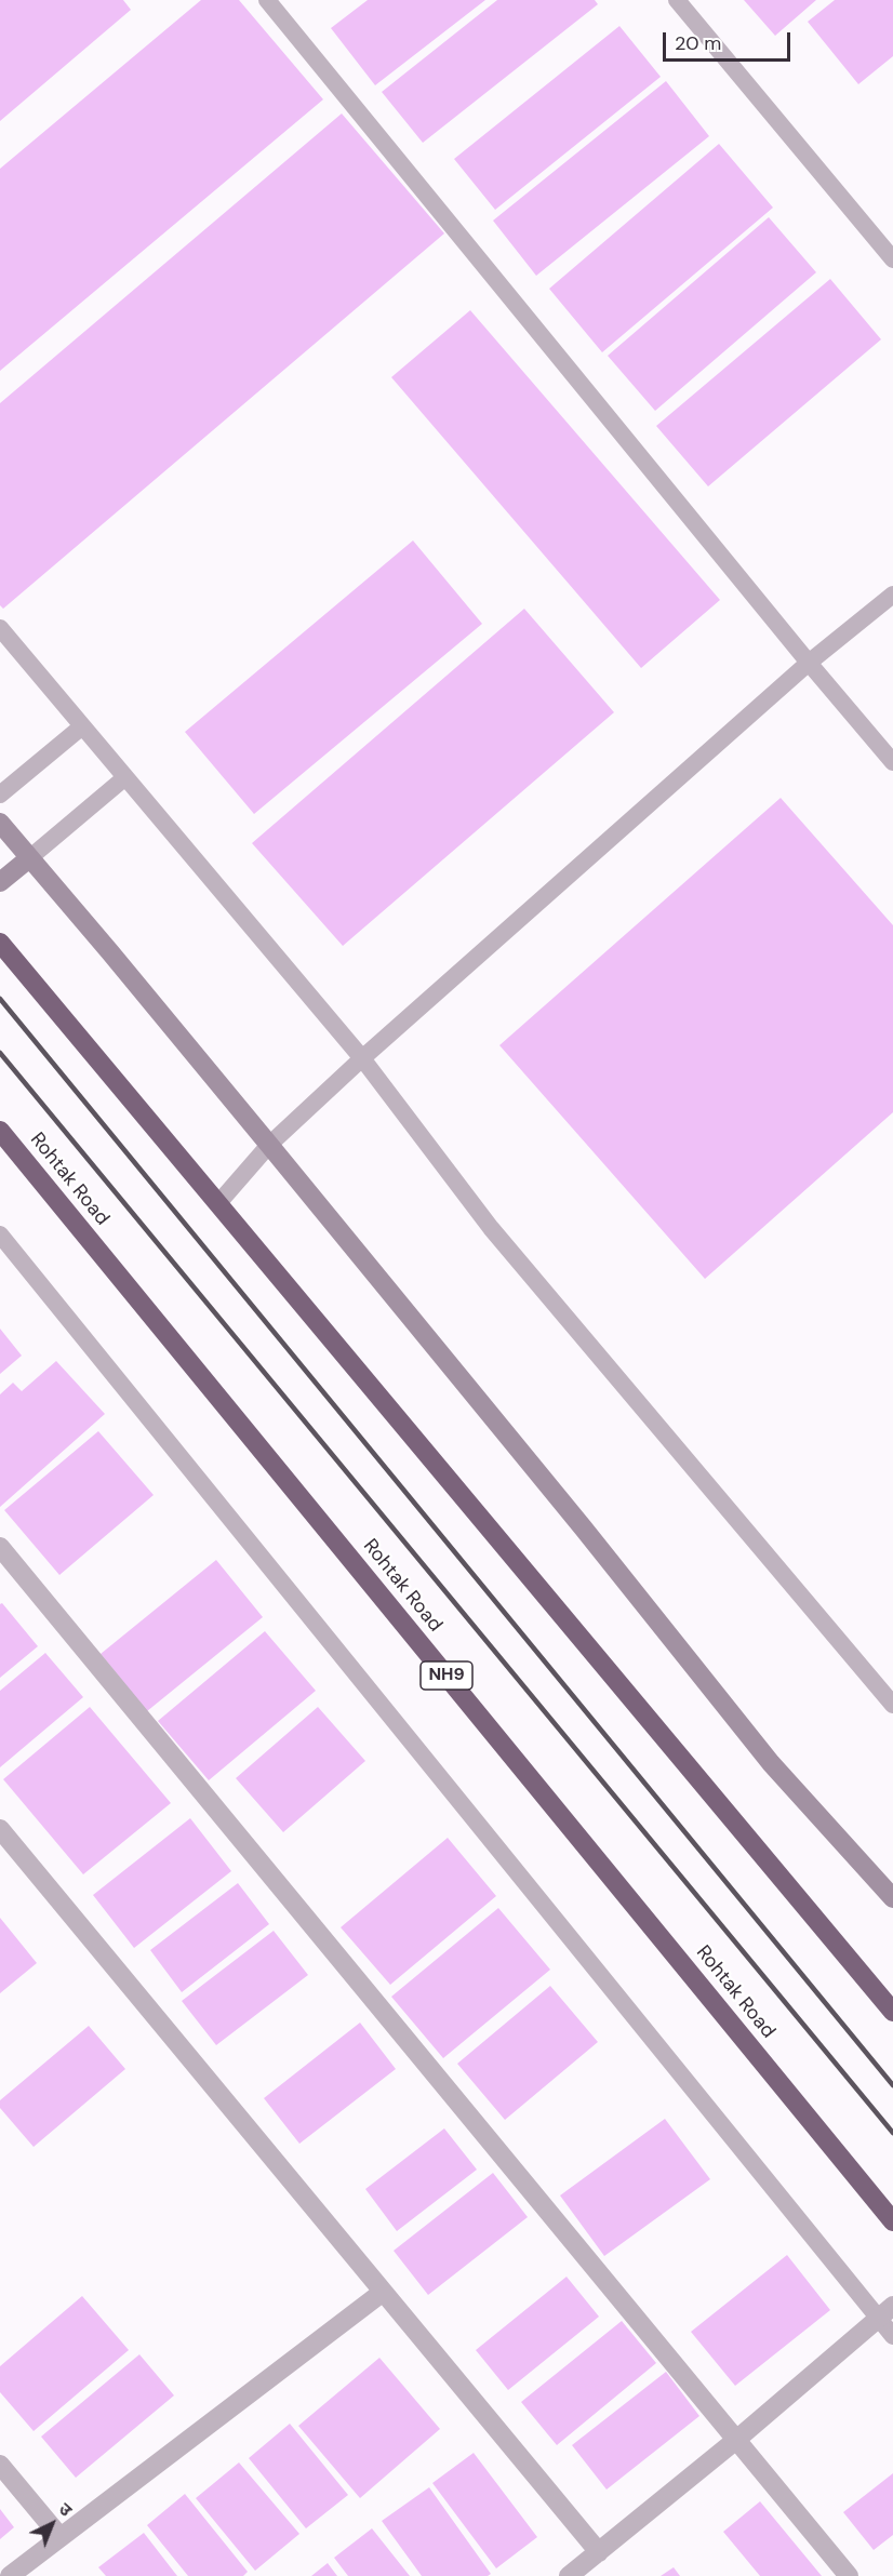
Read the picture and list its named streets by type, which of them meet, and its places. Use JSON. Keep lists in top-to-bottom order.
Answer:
{
  "streets": {
    "highway": ["Rohtak Road", "NH9"]
  },
  "scale_bar": "20 m",
  "north": "top right"
}
